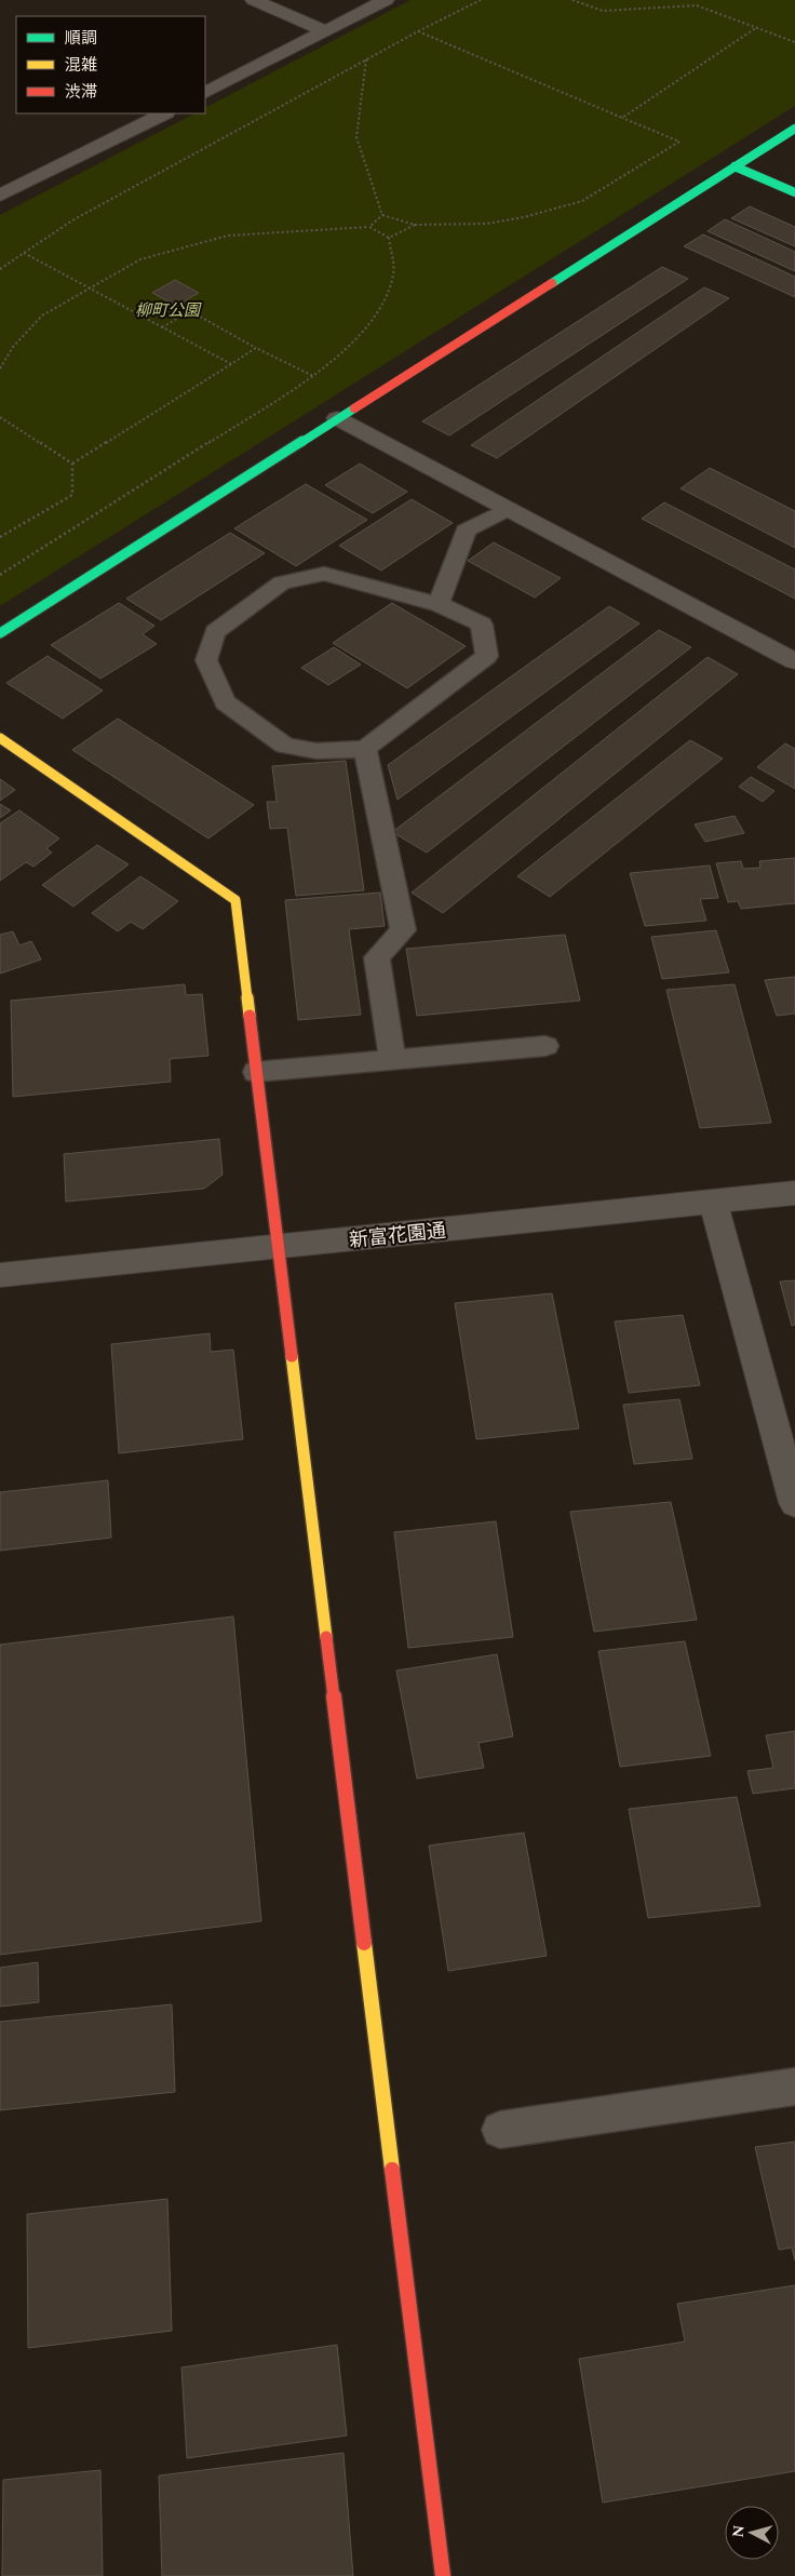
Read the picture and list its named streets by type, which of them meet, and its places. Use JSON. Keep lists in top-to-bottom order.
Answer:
{
  "streets": {
    "street": ["新富花園通"]
  },
  "parks": ["柳町公園"],
  "legend": ["順調", "混雑", "渋滞"],
  "north": "left"
}
